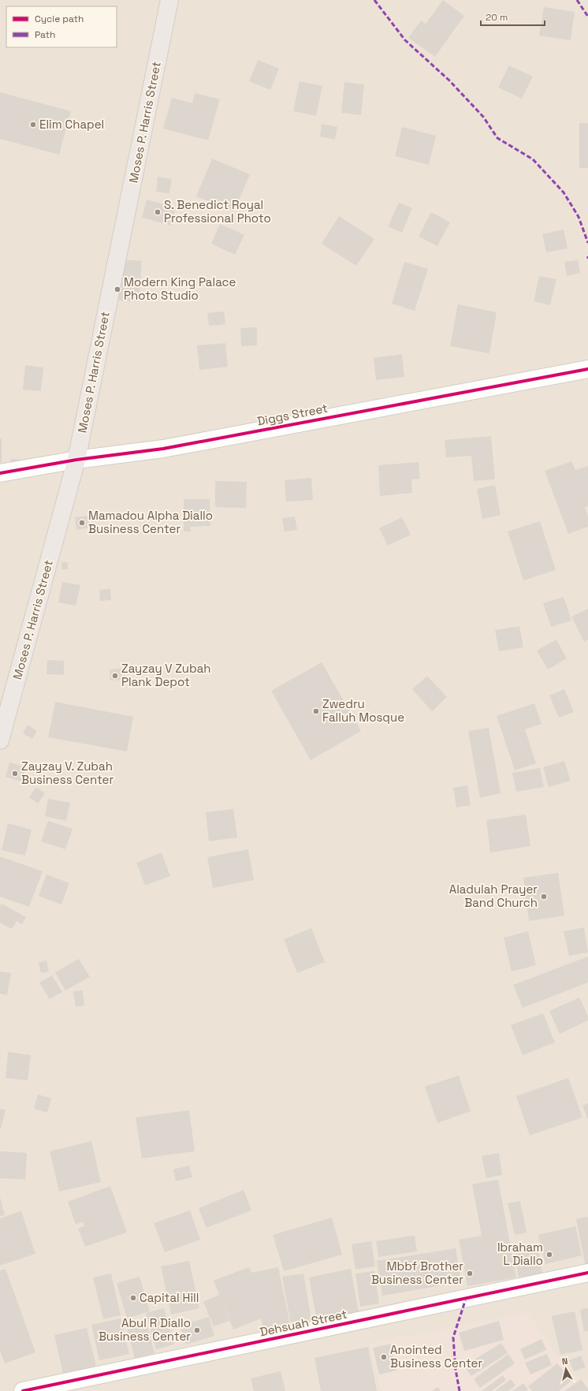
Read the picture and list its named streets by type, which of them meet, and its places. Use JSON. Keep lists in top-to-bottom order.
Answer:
{
  "streets": {
    "highway": ["Moses P. Harris Street"],
    "street": ["Diggs Street", "Dehsuah Street"]
  },
  "crossings": [
    ["Moses P. Harris Street", "Diggs Street"]
  ],
  "places": [
    "Elim Chapel",
    "S. Benedict Royal Professional Photo",
    "Modern King Palace Photo Studio",
    "Mamadou Alpha Diallo Business Center",
    "Zayzay V Zubah Plank Depot",
    "Zwedru Falluh Mosque",
    "Zayzay V. Zubah Business Center",
    "Aladulah Prayer Band Church",
    "Ibraham L Diallo",
    "Mbbf Brother Business Center",
    "Capital Hill",
    "Abul R Diallo Business Center",
    "Anointed Business Center"
  ],
  "legend": ["Cycle path", "Path"],
  "scale_bar": "20 m",
  "north": "top"
}
